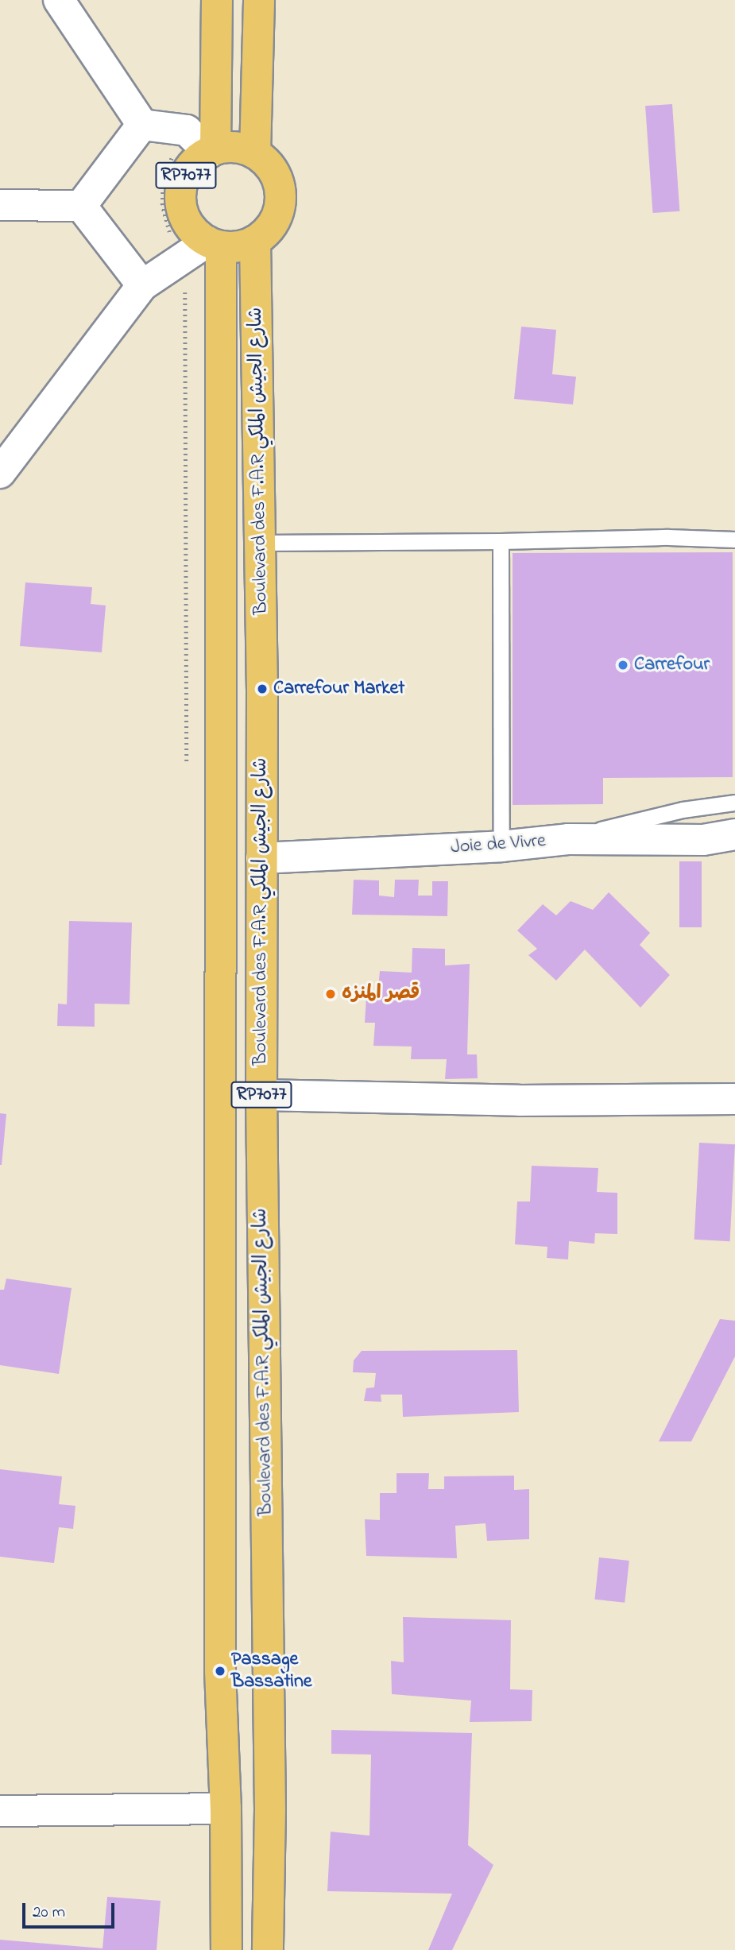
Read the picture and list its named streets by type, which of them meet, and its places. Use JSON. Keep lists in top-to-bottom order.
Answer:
{
  "streets": {
    "main road": ["RP7077", "Boulevard des F.A.R شارع الجيش الملكي"],
    "street": ["Joie de Vivre"]
  },
  "crossings": [
    ["RP7077", "Boulevard des F.A.R شارع الجيش الملكي"],
    ["Boulevard des F.A.R شارع الجيش الملكي", "Joie de Vivre"]
  ],
  "places": [
    "Carrefour",
    "Carrefour Market",
    "قصر المنزه",
    "Passage Bassatine"
  ],
  "scale_bar": "20 m"
}
